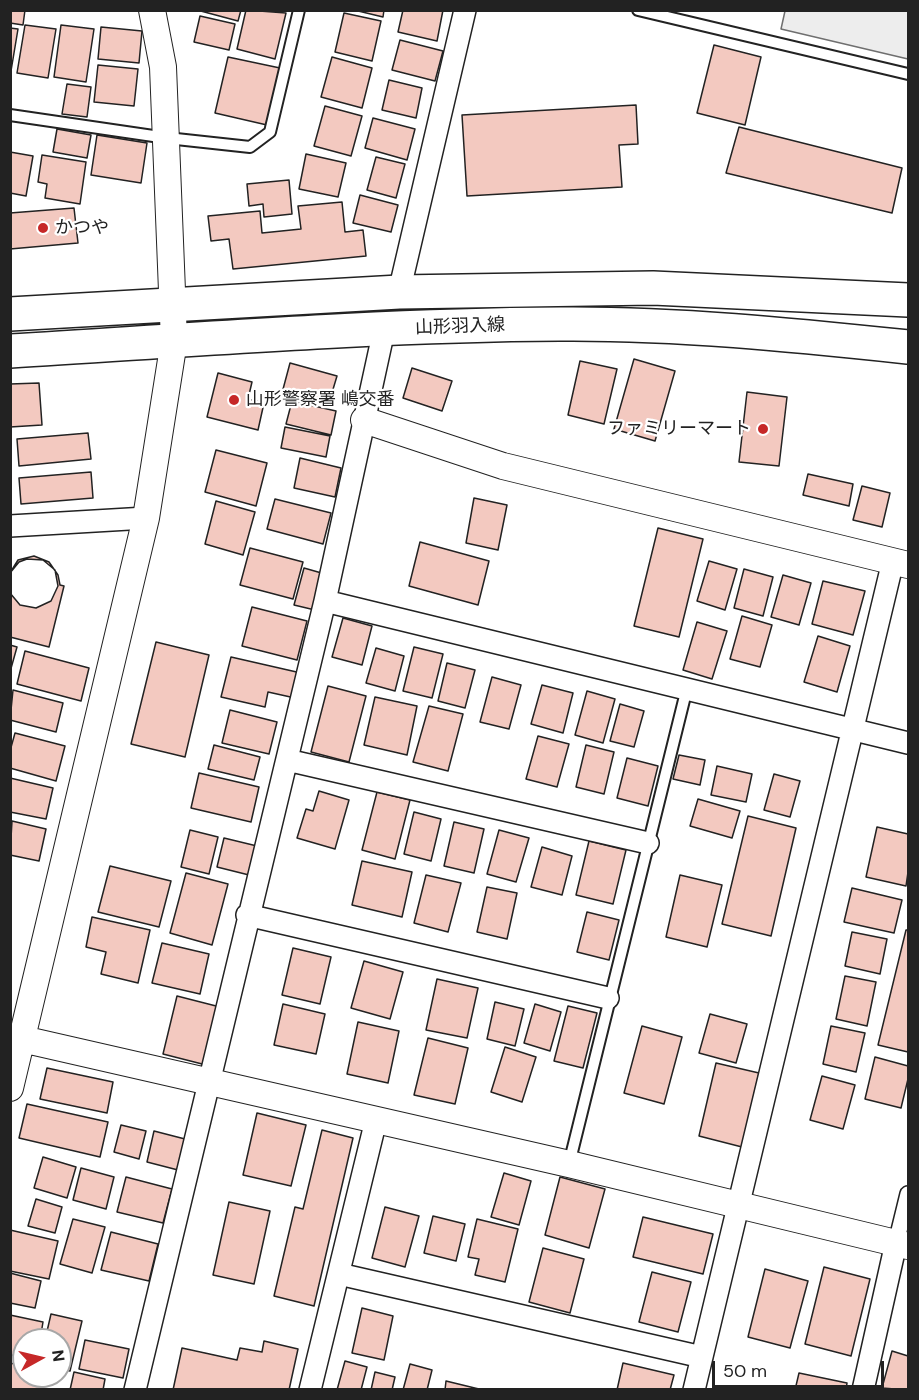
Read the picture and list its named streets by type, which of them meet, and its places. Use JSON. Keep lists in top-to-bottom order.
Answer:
{
  "streets": {
    "main road": ["山形羽入線"]
  },
  "places": ["かつや", "山形警察署 嶋交番", "ファミリーマート"],
  "scale_bar": "50 m",
  "north": "right"
}
